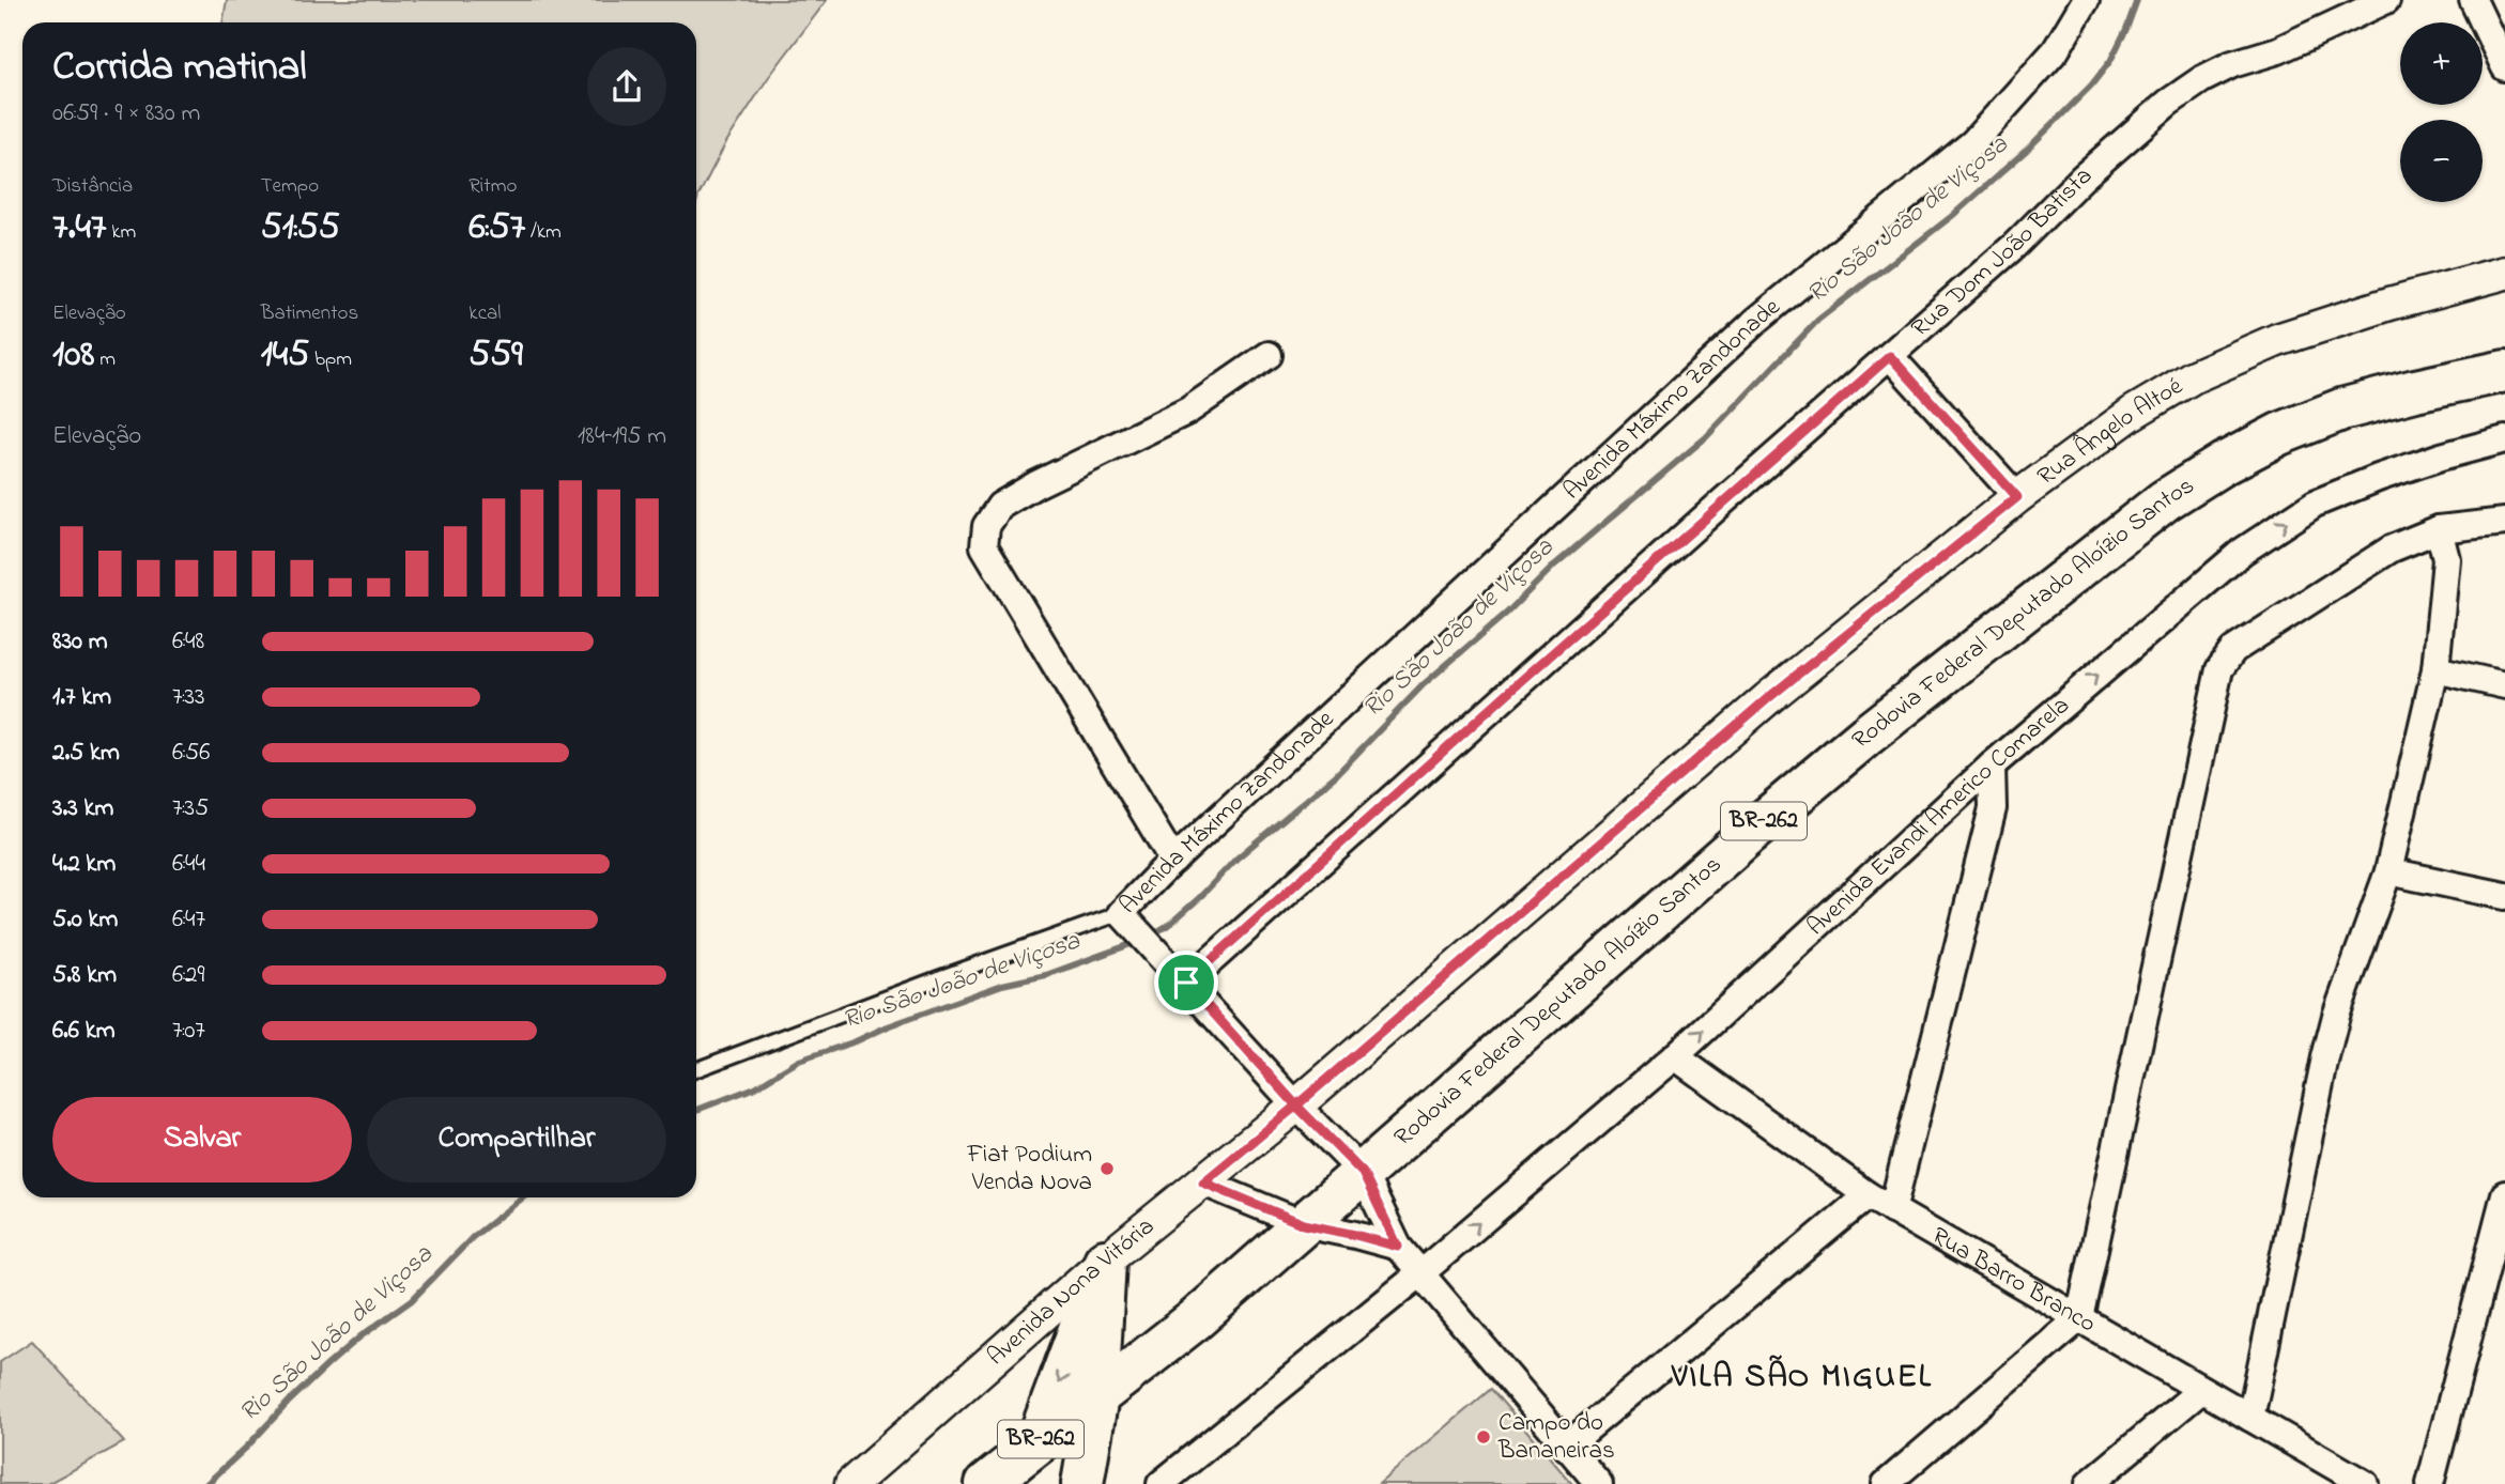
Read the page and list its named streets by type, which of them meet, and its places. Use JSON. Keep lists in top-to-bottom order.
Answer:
{
  "streets": {
    "highway": ["Rodovia Federal Deputado Aloízio Santos", "BR-262"],
    "street": [
      "Rua Dom João Batista",
      "Avenida Máximo Zandonade",
      "Rua Ângelo Altoé",
      "Avenida Evandi Americo Comarela",
      "Rua Barro Branco",
      "Avenida Nona Vitória"
    ]
  },
  "crossings": [
    ["Rua Dom João Batista", "Avenida Máximo Zandonade"],
    ["Avenida Máximo Zandonade", "Rua Ângelo Altoé"],
    ["Avenida Máximo Zandonade", "Rodovia Federal Deputado Aloízio Santos"],
    ["Avenida Máximo Zandonade", "Avenida Evandi Americo Comarela"],
    ["Avenida Máximo Zandonade", "Avenida Nona Vitória"],
    ["Rua Ângelo Altoé", "Avenida Nona Vitória"],
    ["Avenida Evandi Americo Comarela", "Rua Barro Branco"]
  ],
  "one_way": ["Avenida Evandi Americo Comarela"],
  "districts": ["VILA SÃO MIGUEL"],
  "water": ["Rio São João de Viçosa"],
  "places": ["Fiat Podium Venda Nova", "Campo do Bananeiras"],
  "page": {
    "map_buttons": ["+", "−"],
    "heading": ["Corrida matinal", "06:59 · 9 × 830 m"],
    "stats": [
      ["Distância", "7.47 km"],
      ["Tempo", "51:55"],
      ["Ritmo", "6:57 /km"],
      ["Elevação", "108 m"],
      ["Batimentos", "145 bpm"],
      ["kcal", "559"]
    ],
    "chart": ["Elevação", "184–195 m"],
    "list": [
      {
        "name": "830 m",
        "note": "6:48"
      },
      {
        "name": "1.7 km",
        "note": "7:33"
      },
      {
        "name": "2.5 km",
        "note": "6:56"
      },
      {
        "name": "3.3 km",
        "note": "7:35"
      },
      {
        "name": "4.2 km",
        "note": "6:44"
      },
      {
        "name": "5.0 km",
        "note": "6:47"
      },
      {
        "name": "5.8 km",
        "note": "6:29"
      },
      {
        "name": "6.6 km",
        "note": "7:07"
      }
    ],
    "buttons": ["Salvar", "Compartilhar"]
  }
}
